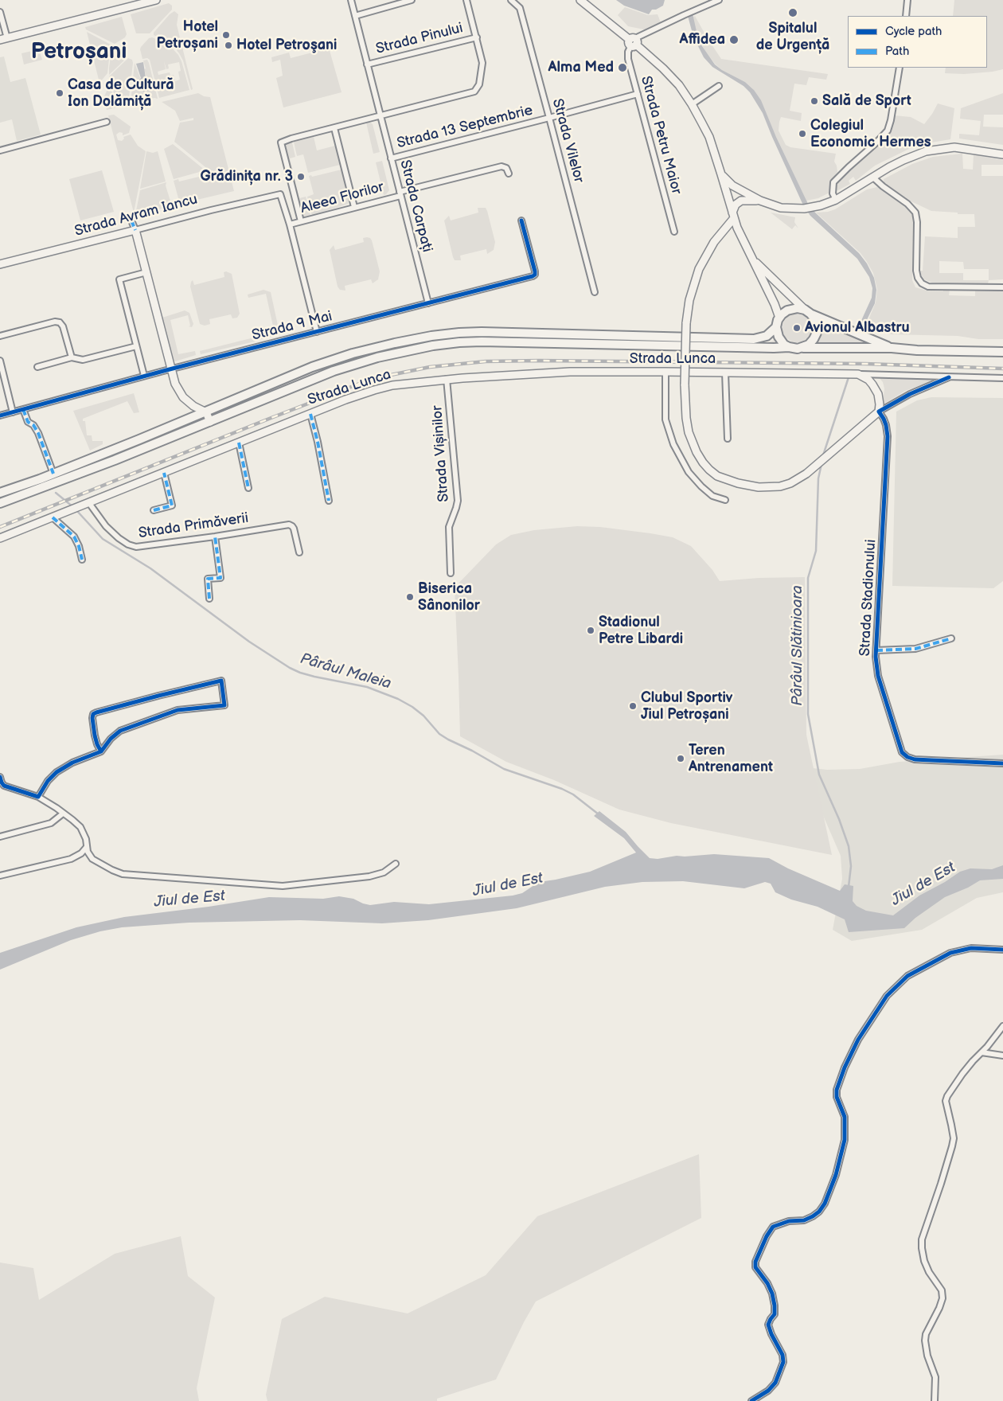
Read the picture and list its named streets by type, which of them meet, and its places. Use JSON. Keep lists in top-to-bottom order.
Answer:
{
  "streets": {
    "main road": ["Strada Avram Iancu", "Strada Lunca"],
    "street": [
      "Strada Pinului",
      "Strada 13 Septembrie",
      "Strada Petru Maior",
      "Strada Vilelor",
      "Aleea Florilor",
      "Strada Carpați",
      "Strada 9 Mai",
      "Strada Vișinilor",
      "Strada Primăverii",
      "Strada Stadionului"
    ]
  },
  "crossings": [
    ["Strada Pinului", "Strada Carpați"],
    ["Strada 13 Septembrie", "Strada Petru Maior"],
    ["Strada 13 Septembrie", "Strada Vilelor"],
    ["Strada 13 Septembrie", "Strada Carpați"],
    ["Aleea Florilor", "Strada Carpați"],
    ["Aleea Florilor", "Strada Avram Iancu"],
    ["Aleea Florilor", "Strada 9 Mai"],
    ["Strada Carpați", "Strada 9 Mai"],
    ["Strada Lunca", "Strada Vișinilor"],
    ["Strada Lunca", "Strada Primăverii"]
  ],
  "districts": ["Petroșani"],
  "water": ["Pârâul Slătinioara", "Pârâul Maleia", "Jiul de Est"],
  "places": [
    "Spitalul de Urgență",
    "Hotel Petroșani",
    "Affidea",
    "Hotel Petroşani",
    "Alma Med",
    "Casa de Cultură Ion Dolămiță",
    "Sală de Sport",
    "Colegiul Economic Hermes",
    "Grădinița nr. 3",
    "Avionul Albastru",
    "Biserica Sânonilor",
    "Stadionul Petre Libardi",
    "Clubul Sportiv Jiul Petroșani",
    "Teren Antrenament"
  ],
  "legend": ["Cycle path", "Path"]
}
